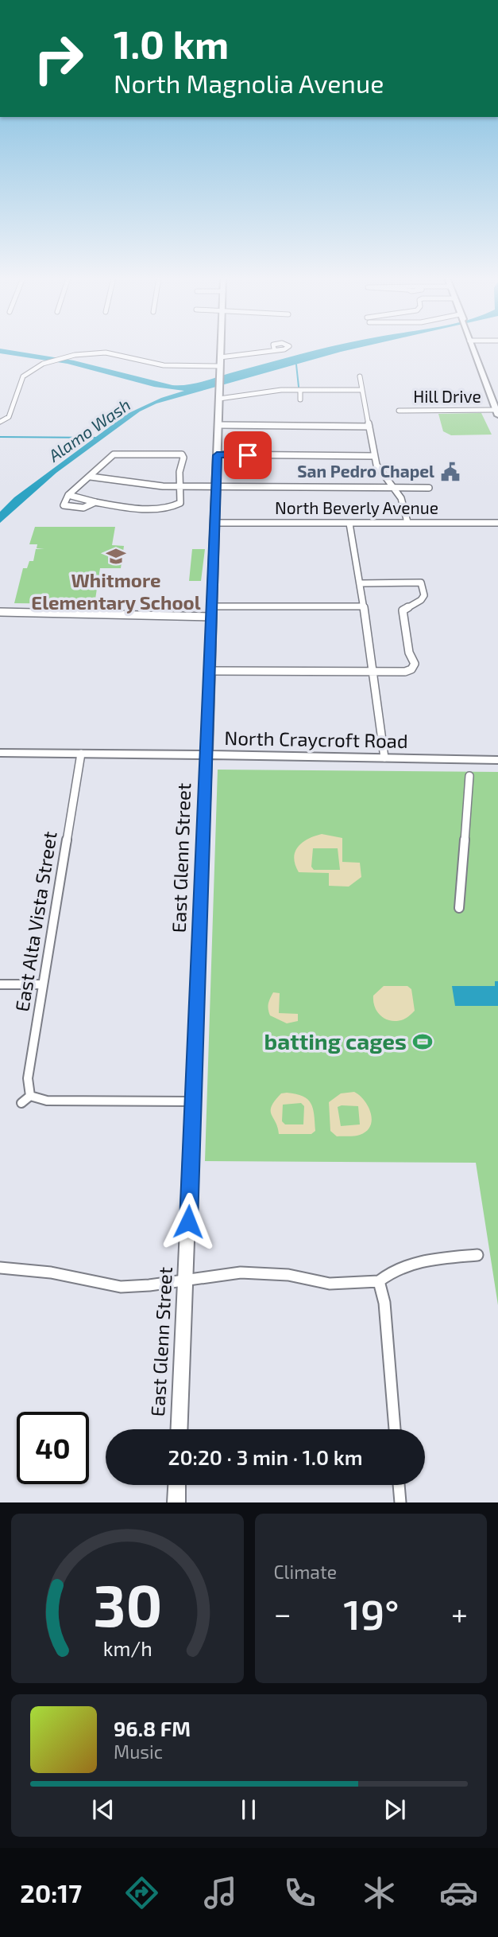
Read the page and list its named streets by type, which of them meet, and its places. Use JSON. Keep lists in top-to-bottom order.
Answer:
{
  "streets": {
    "street": [
      "Hill Drive",
      "North Beverly Avenue",
      "North Craycroft Road",
      "East Glenn Street",
      "East Alta Vista Street"
    ]
  },
  "crossings": [
    ["North Beverly Avenue", "East Glenn Street"],
    ["North Craycroft Road", "East Glenn Street"],
    ["North Craycroft Road", "East Alta Vista Street"]
  ],
  "water": ["Alamo Wash"],
  "places": {
    "public building": ["San Pedro Chapel"],
    "school or university": ["Whitmore Elementary School"],
    "sports": ["batting cages"]
  },
  "page": {
    "turn": ["1.0 km", "North Magnolia Avenue"],
    "limit": "40",
    "trip": "20:20 · 3 min · 1.0 km",
    "tile": "Climate",
    "heat": ["−", "19°", "+"],
    "song": ["96.8 FM", "Music"],
    "tabs": "20:17",
    "gauge": ["30", "km/h"]
  }
}
